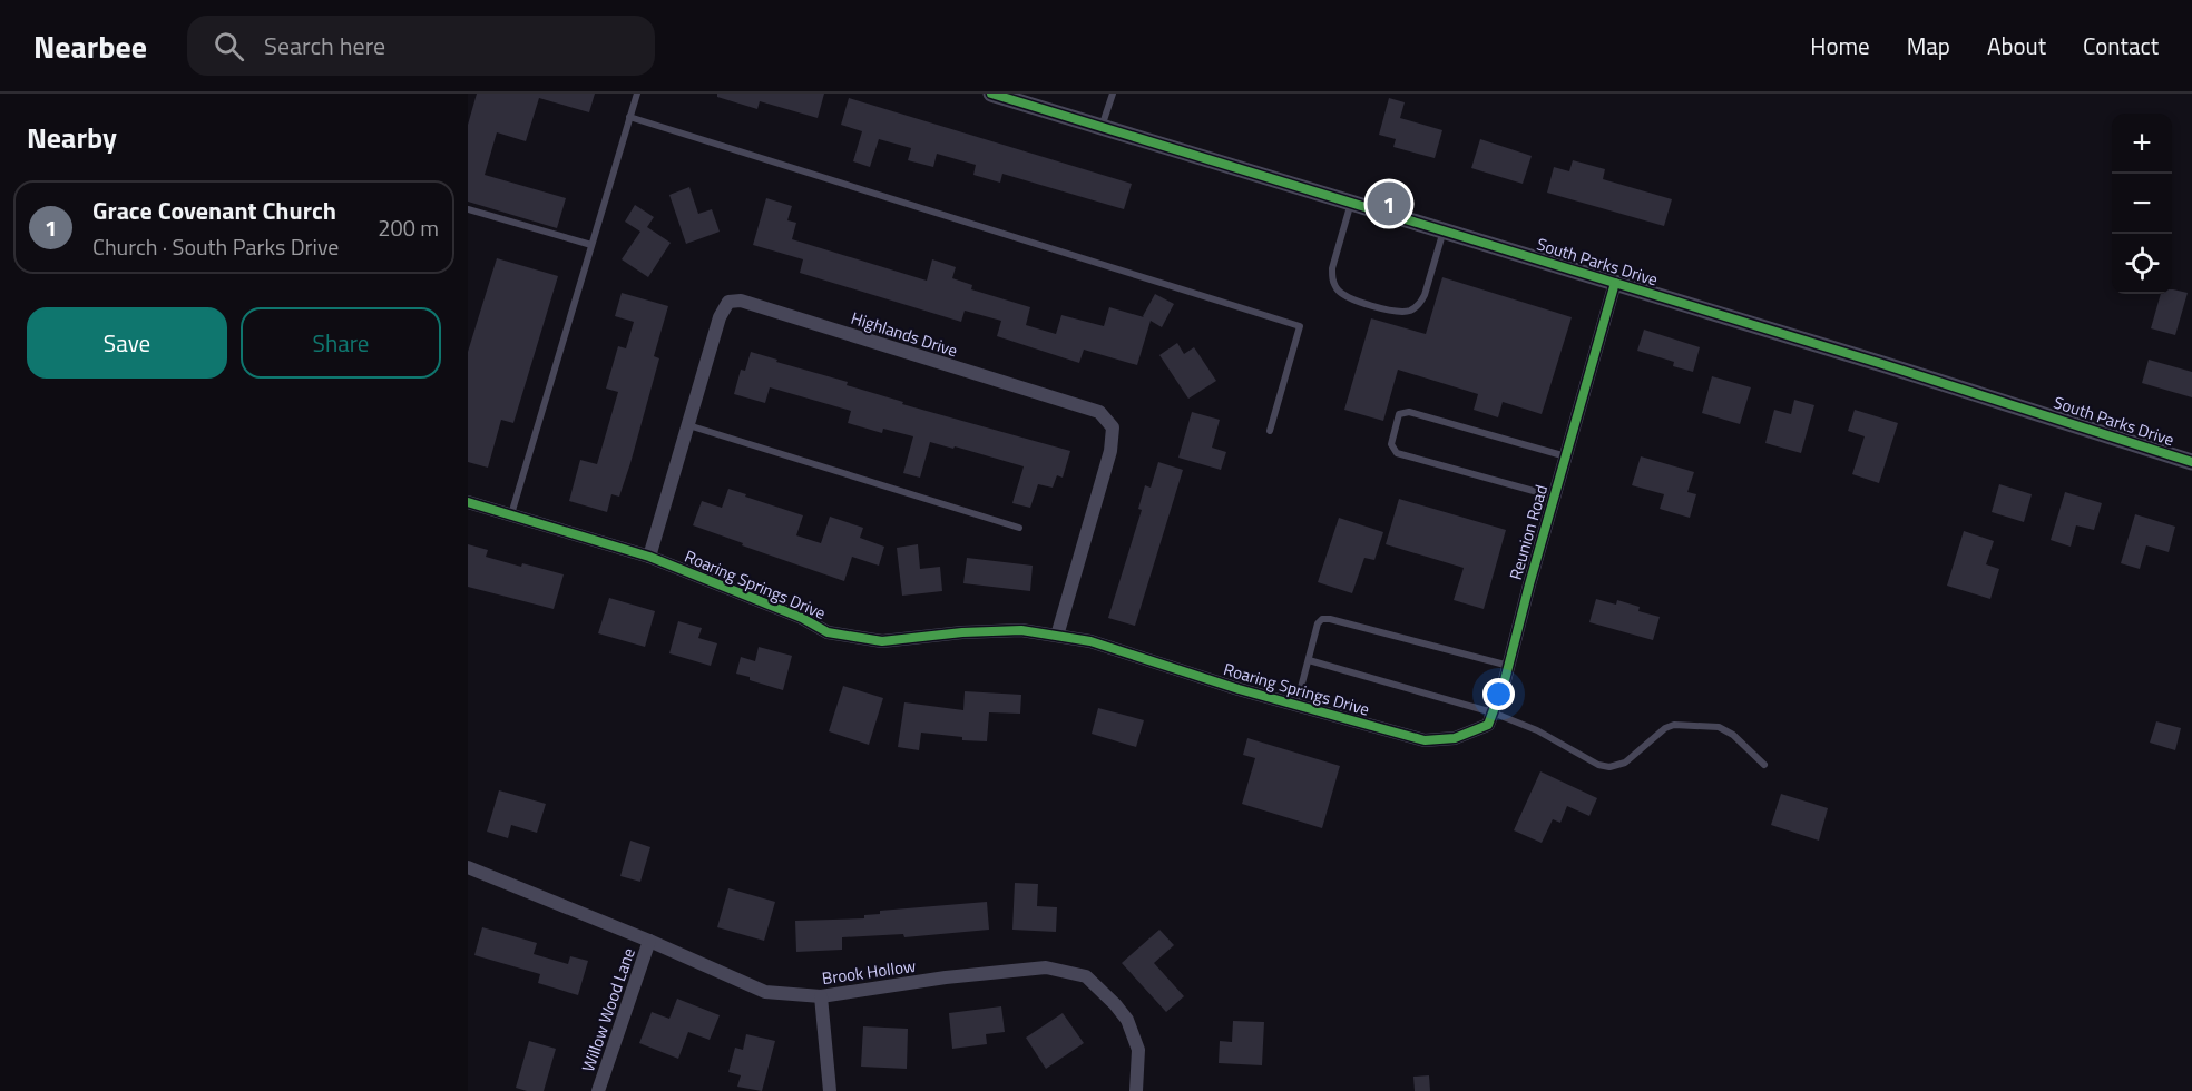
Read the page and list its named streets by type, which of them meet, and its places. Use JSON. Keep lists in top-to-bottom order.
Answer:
{
  "streets": {
    "street": [
      "South Parks Drive",
      "Highlands Drive",
      "Reunion Road",
      "Roaring Springs Drive",
      "Brook Hollow",
      "Willow Wood Lane"
    ]
  },
  "crossings": [
    ["South Parks Drive", "Reunion Road"],
    ["Highlands Drive", "Roaring Springs Drive"],
    ["Reunion Road", "Roaring Springs Drive"],
    ["Brook Hollow", "Willow Wood Lane"]
  ],
  "page": {
    "header": "Nearbee",
    "search": "Search here",
    "nav": [
      "Home",
      "Map",
      "About",
      "Contact"
    ],
    "heading": "Nearby",
    "map_buttons": ["+", "−"],
    "pins": "1",
    "list": [
      {
        "mark": "1",
        "name": "Grace Covenant Church",
        "note": "Church · South Parks Drive",
        "value": "200 m"
      }
    ],
    "buttons": ["Save", "Share"]
  }
}
